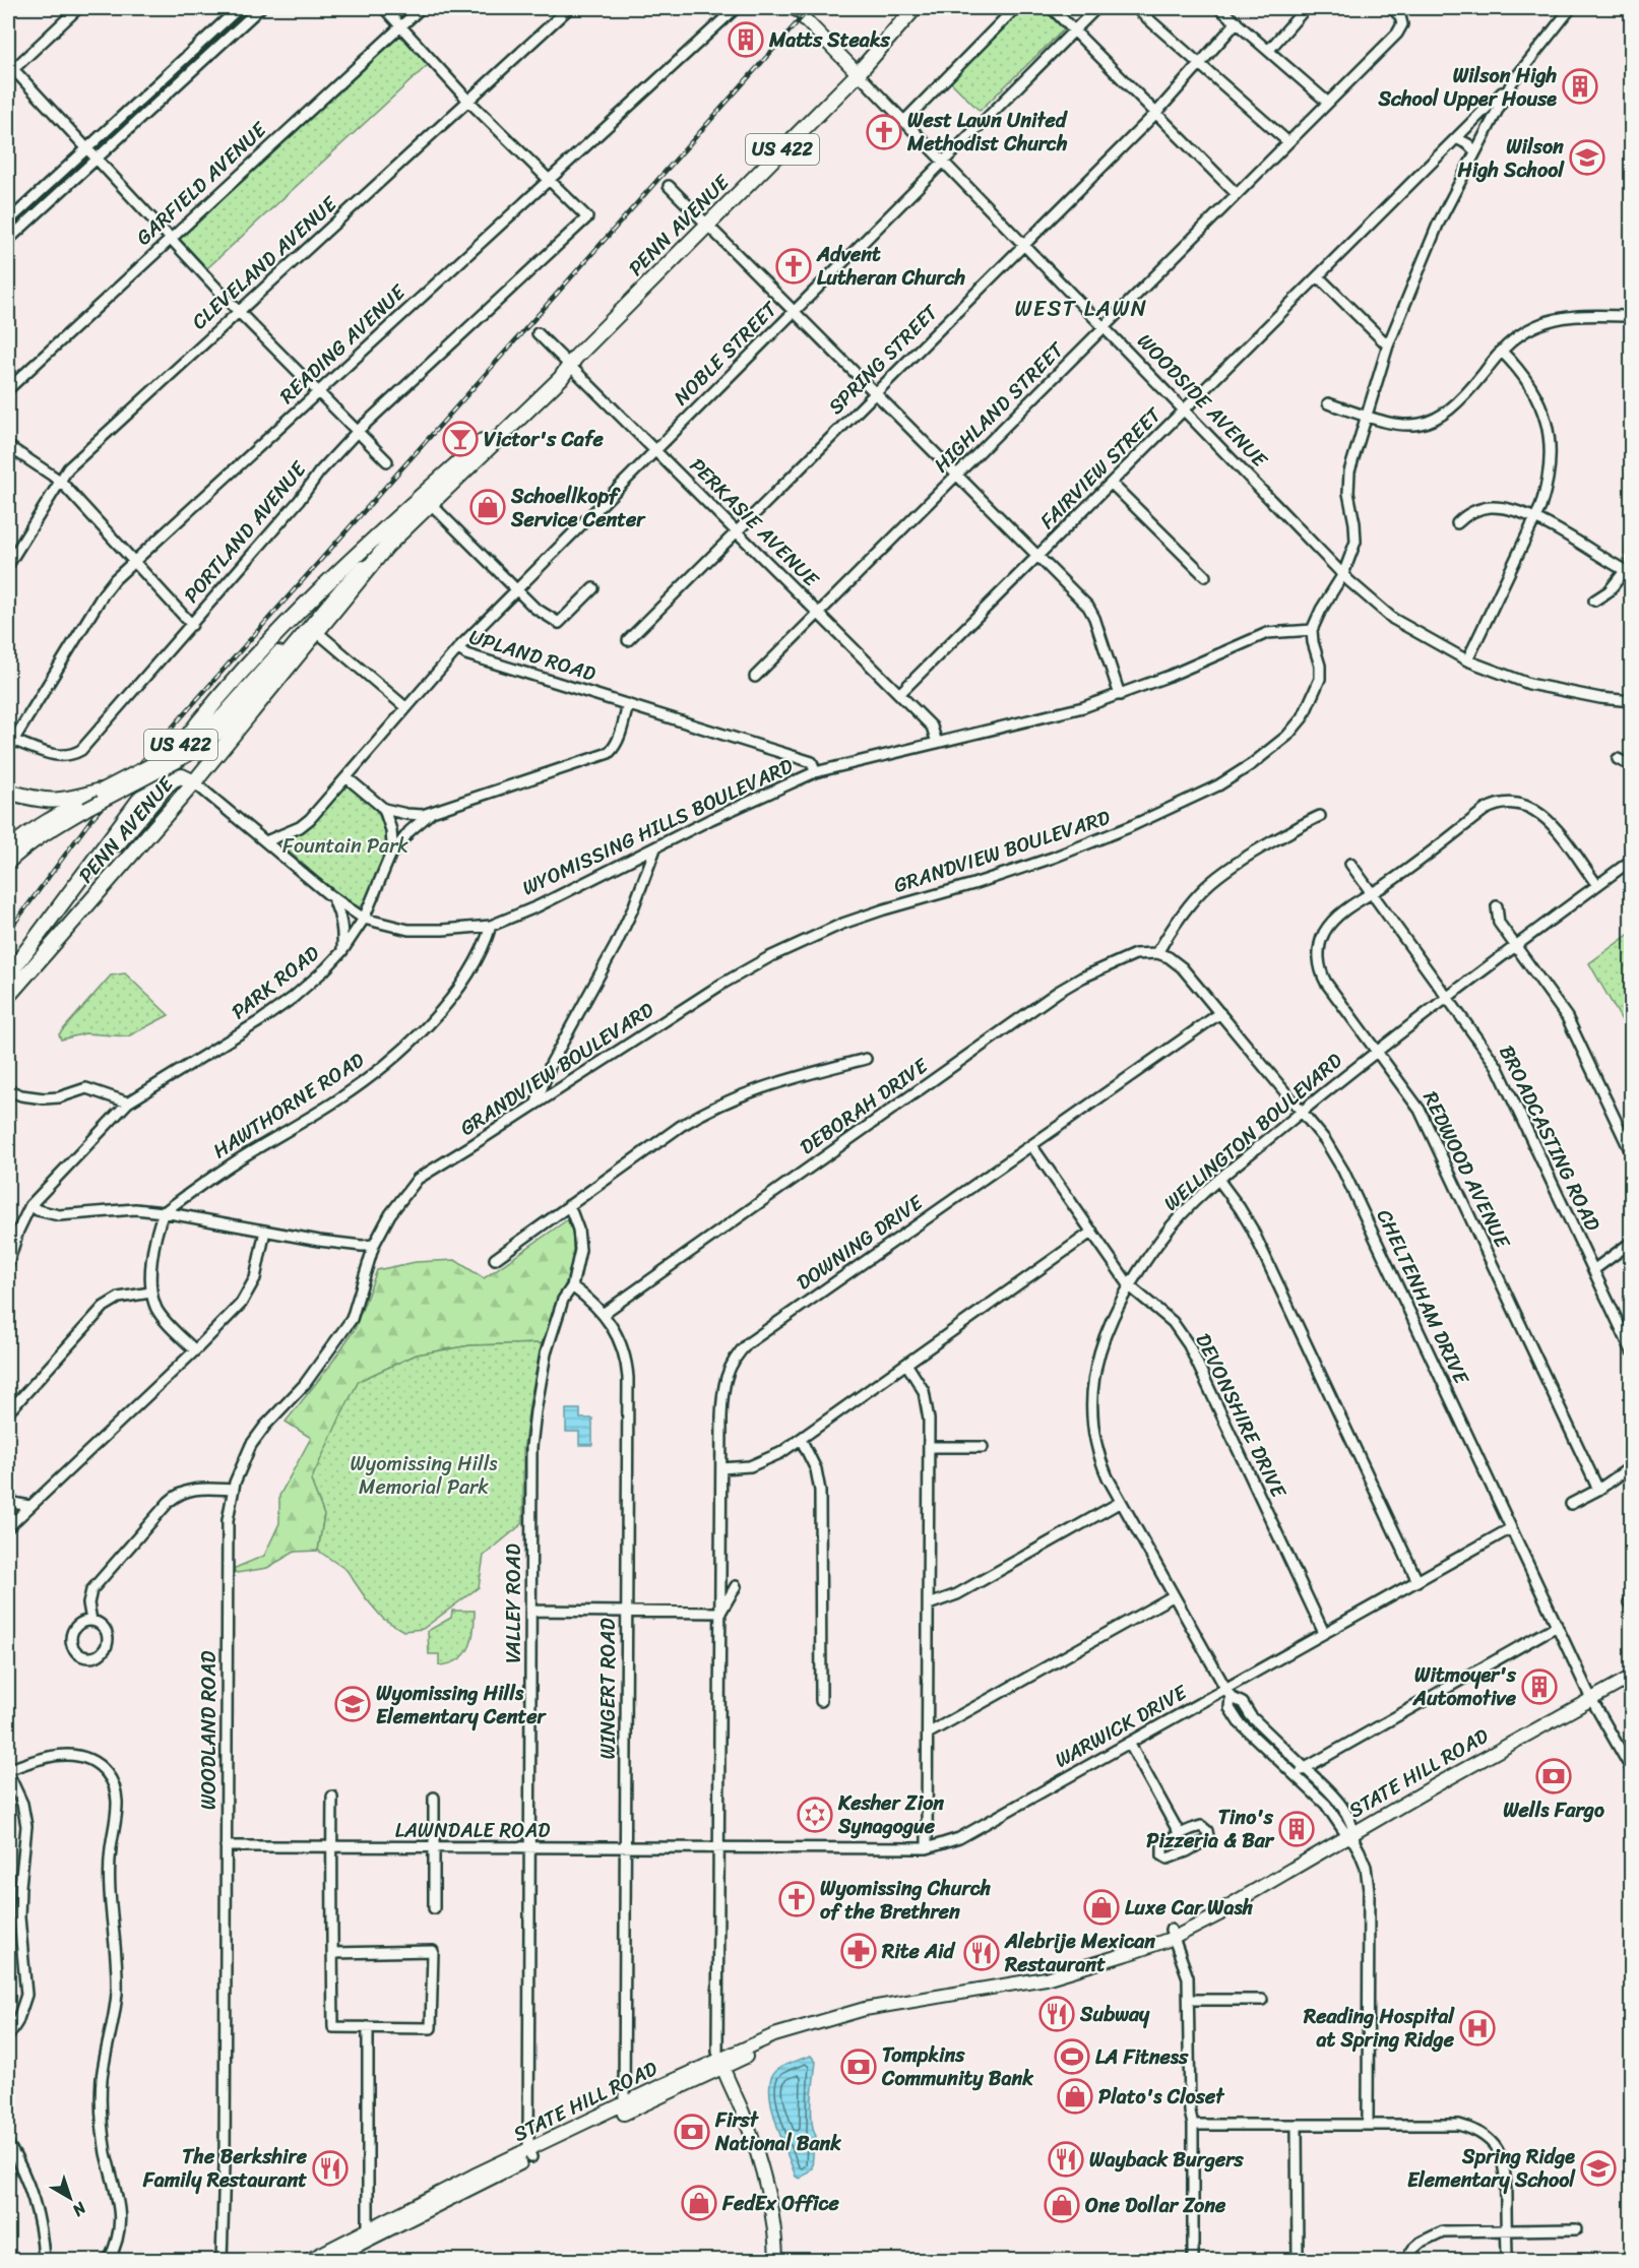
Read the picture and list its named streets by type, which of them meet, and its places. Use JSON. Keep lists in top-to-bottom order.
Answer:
{
  "streets": {
    "highway": ["US 422", "PENN AVENUE"],
    "main road": ["WOODSIDE AVENUE", "STATE HILL ROAD"],
    "street": [
      "GARFIELD AVENUE",
      "CLEVELAND AVENUE",
      "READING AVENUE",
      "NOBLE STREET",
      "SPRING STREET",
      "HIGHLAND STREET",
      "FAIRVIEW STREET",
      "PERKASIE AVENUE",
      "PORTLAND AVENUE",
      "UPLAND ROAD",
      "WYOMISSING HILLS BOULEVARD",
      "GRANDVIEW BOULEVARD",
      "PARK ROAD",
      "HAWTHORNE ROAD",
      "DEBORAH DRIVE",
      "WELLINGTON BOULEVARD",
      "BROADCASTING ROAD",
      "REDWOOD AVENUE",
      "DOWNING DRIVE",
      "CHELTENHAM DRIVE",
      "DEVONSHIRE DRIVE",
      "VALLEY ROAD",
      "WINGERT ROAD",
      "WARWICK DRIVE",
      "WOODLAND ROAD",
      "LAWNDALE ROAD"
    ]
  },
  "crossings": [
    ["PENN AVENUE", "WOODSIDE AVENUE"],
    ["PENN AVENUE", "PERKASIE AVENUE"],
    ["PENN AVENUE", "WYOMISSING HILLS BOULEVARD"],
    ["READING AVENUE", "PORTLAND AVENUE"],
    ["NOBLE STREET", "WOODSIDE AVENUE"],
    ["NOBLE STREET", "PERKASIE AVENUE"],
    ["NOBLE STREET", "UPLAND ROAD"],
    ["SPRING STREET", "WOODSIDE AVENUE"],
    ["SPRING STREET", "PERKASIE AVENUE"],
    ["WOODSIDE AVENUE", "HIGHLAND STREET"],
    ["WOODSIDE AVENUE", "FAIRVIEW STREET"],
    ["HIGHLAND STREET", "PERKASIE AVENUE"],
    ["FAIRVIEW STREET", "PERKASIE AVENUE"],
    ["PERKASIE AVENUE", "WYOMISSING HILLS BOULEVARD"],
    ["UPLAND ROAD", "WYOMISSING HILLS BOULEVARD"],
    ["WYOMISSING HILLS BOULEVARD", "GRANDVIEW BOULEVARD"],
    ["WYOMISSING HILLS BOULEVARD", "PARK ROAD"],
    ["WYOMISSING HILLS BOULEVARD", "HAWTHORNE ROAD"],
    ["GRANDVIEW BOULEVARD", "WOODLAND ROAD"],
    ["DEBORAH DRIVE", "CHELTENHAM DRIVE"],
    ["DEBORAH DRIVE", "WINGERT ROAD"],
    ["WELLINGTON BOULEVARD", "BROADCASTING ROAD"],
    ["WELLINGTON BOULEVARD", "REDWOOD AVENUE"],
    ["WELLINGTON BOULEVARD", "CHELTENHAM DRIVE"],
    ["WELLINGTON BOULEVARD", "DEVONSHIRE DRIVE"],
    ["WELLINGTON BOULEVARD", "WARWICK DRIVE"],
    ["WELLINGTON BOULEVARD", "STATE HILL ROAD"],
    ["BROADCASTING ROAD", "REDWOOD AVENUE"],
    ["DOWNING DRIVE", "CHELTENHAM DRIVE"],
    ["DOWNING DRIVE", "DEVONSHIRE DRIVE"],
    ["DOWNING DRIVE", "WARWICK DRIVE"],
    ["DOWNING DRIVE", "STATE HILL ROAD"],
    ["DOWNING DRIVE", "LAWNDALE ROAD"],
    ["CHELTENHAM DRIVE", "WARWICK DRIVE"],
    ["CHELTENHAM DRIVE", "STATE HILL ROAD"],
    ["DEVONSHIRE DRIVE", "WARWICK DRIVE"],
    ["VALLEY ROAD", "WINGERT ROAD"],
    ["VALLEY ROAD", "STATE HILL ROAD"],
    ["VALLEY ROAD", "LAWNDALE ROAD"],
    ["WINGERT ROAD", "STATE HILL ROAD"],
    ["WINGERT ROAD", "LAWNDALE ROAD"],
    ["WARWICK DRIVE", "LAWNDALE ROAD"],
    ["WOODLAND ROAD", "LAWNDALE ROAD"]
  ],
  "districts": ["WEST LAWN"],
  "parks": ["Fountain Park", "Wyomissing Hills Memorial Park"],
  "places": {
    "building": [
      "Matts Steaks",
      "Wilson High School Upper House",
      "Witmoyer's Automotive",
      "Tino's Pizzeria & Bar"
    ],
    "church": ["West Lawn United Methodist Church", "Advent Lutheran Church", "Wyomissing Church of the Brethren"],
    "school or university": ["Wilson High School", "Wyomissing Hills Elementary Center", "Spring Ridge Elementary School"],
    "bar": ["Victor's Cafe"],
    "shop": [
      "Schoellkopf Service Center",
      "Luxe Car Wash",
      "Plato's Closet",
      "FedEx Office",
      "One Dollar Zone"
    ],
    "bank": ["Wells Fargo", "Tompkins Community Bank", "First National Bank"],
    "synagogue": ["Kesher Zion Synagogue"],
    "pharmacy": ["Rite Aid"],
    "restaurant": [
      "Alebrije Mexican Restaurant",
      "Subway",
      "Wayback Burgers",
      "The Berkshire Family Restaurant"
    ],
    "hospital": ["Reading Hospital at Spring Ridge"],
    "sports": ["LA Fitness"]
  },
  "north": "bottom right"
}
